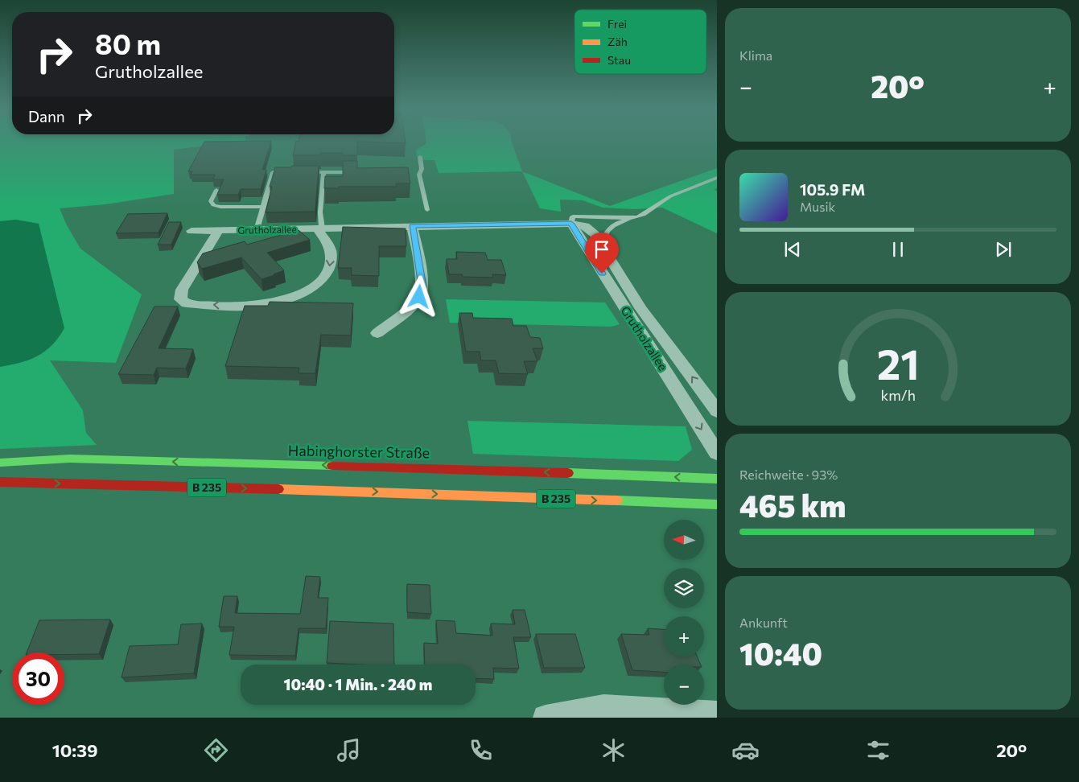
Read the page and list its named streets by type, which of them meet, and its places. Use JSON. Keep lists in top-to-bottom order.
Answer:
{
  "streets": {
    "main road": ["Habinghorster Straße", "B 235"],
    "street": ["Grutholzallee"]
  },
  "legend": ["Frei", "Zäh", "Stau"],
  "north": "left",
  "page": {
    "tile": [
      "Klima",
      ["Reichweite · 93%", "465 km"],
      ["Ankunft", "10:40"]
    ],
    "turn": ["80 m", "Grutholzallee"],
    "heat": ["−", "20°", "+"],
    "then": "Dann",
    "song": ["105.9 FM", "Musik"],
    "map_buttons": ["+", "−"],
    "limit": "30",
    "trip": "10:40 · 1 Min. · 240 m",
    "tabs": ["10:39", "20°"],
    "gauge": ["21", "km/h"]
  }
}
